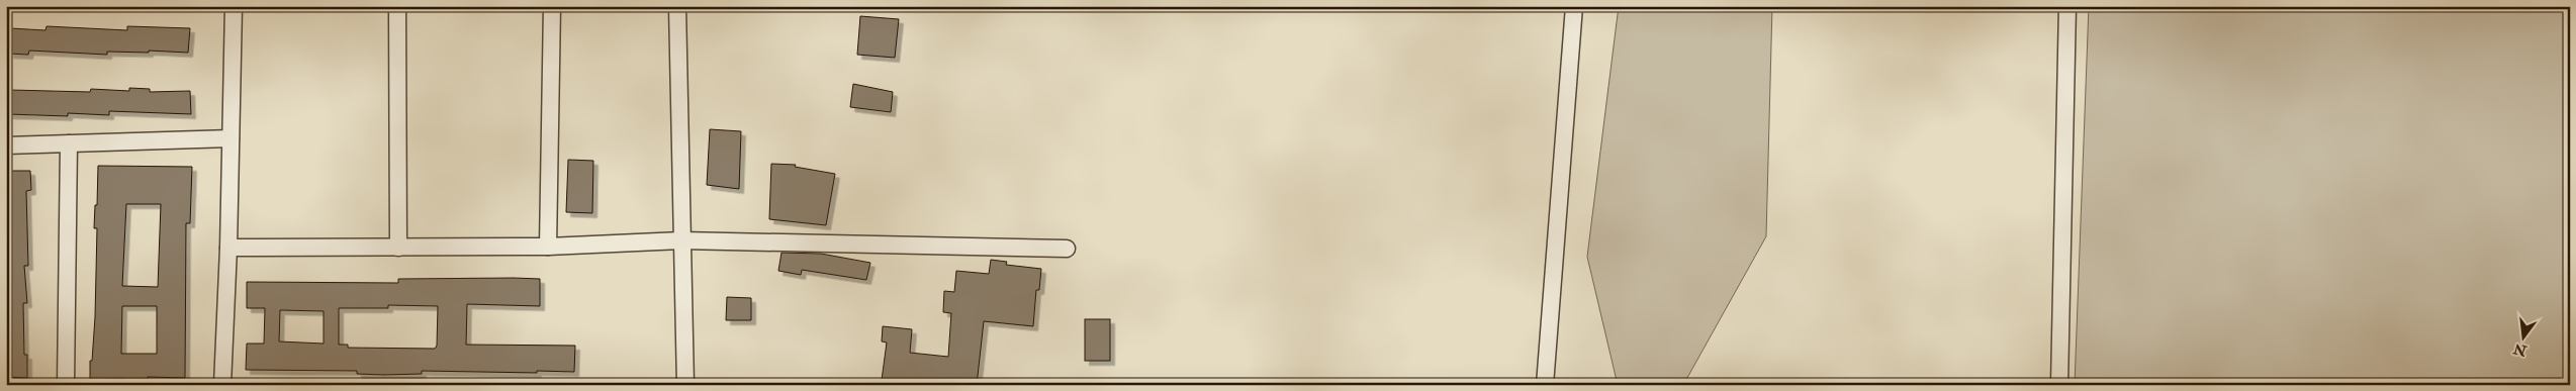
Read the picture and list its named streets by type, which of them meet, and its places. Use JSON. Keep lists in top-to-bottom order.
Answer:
{
  "north": "bottom"
}
